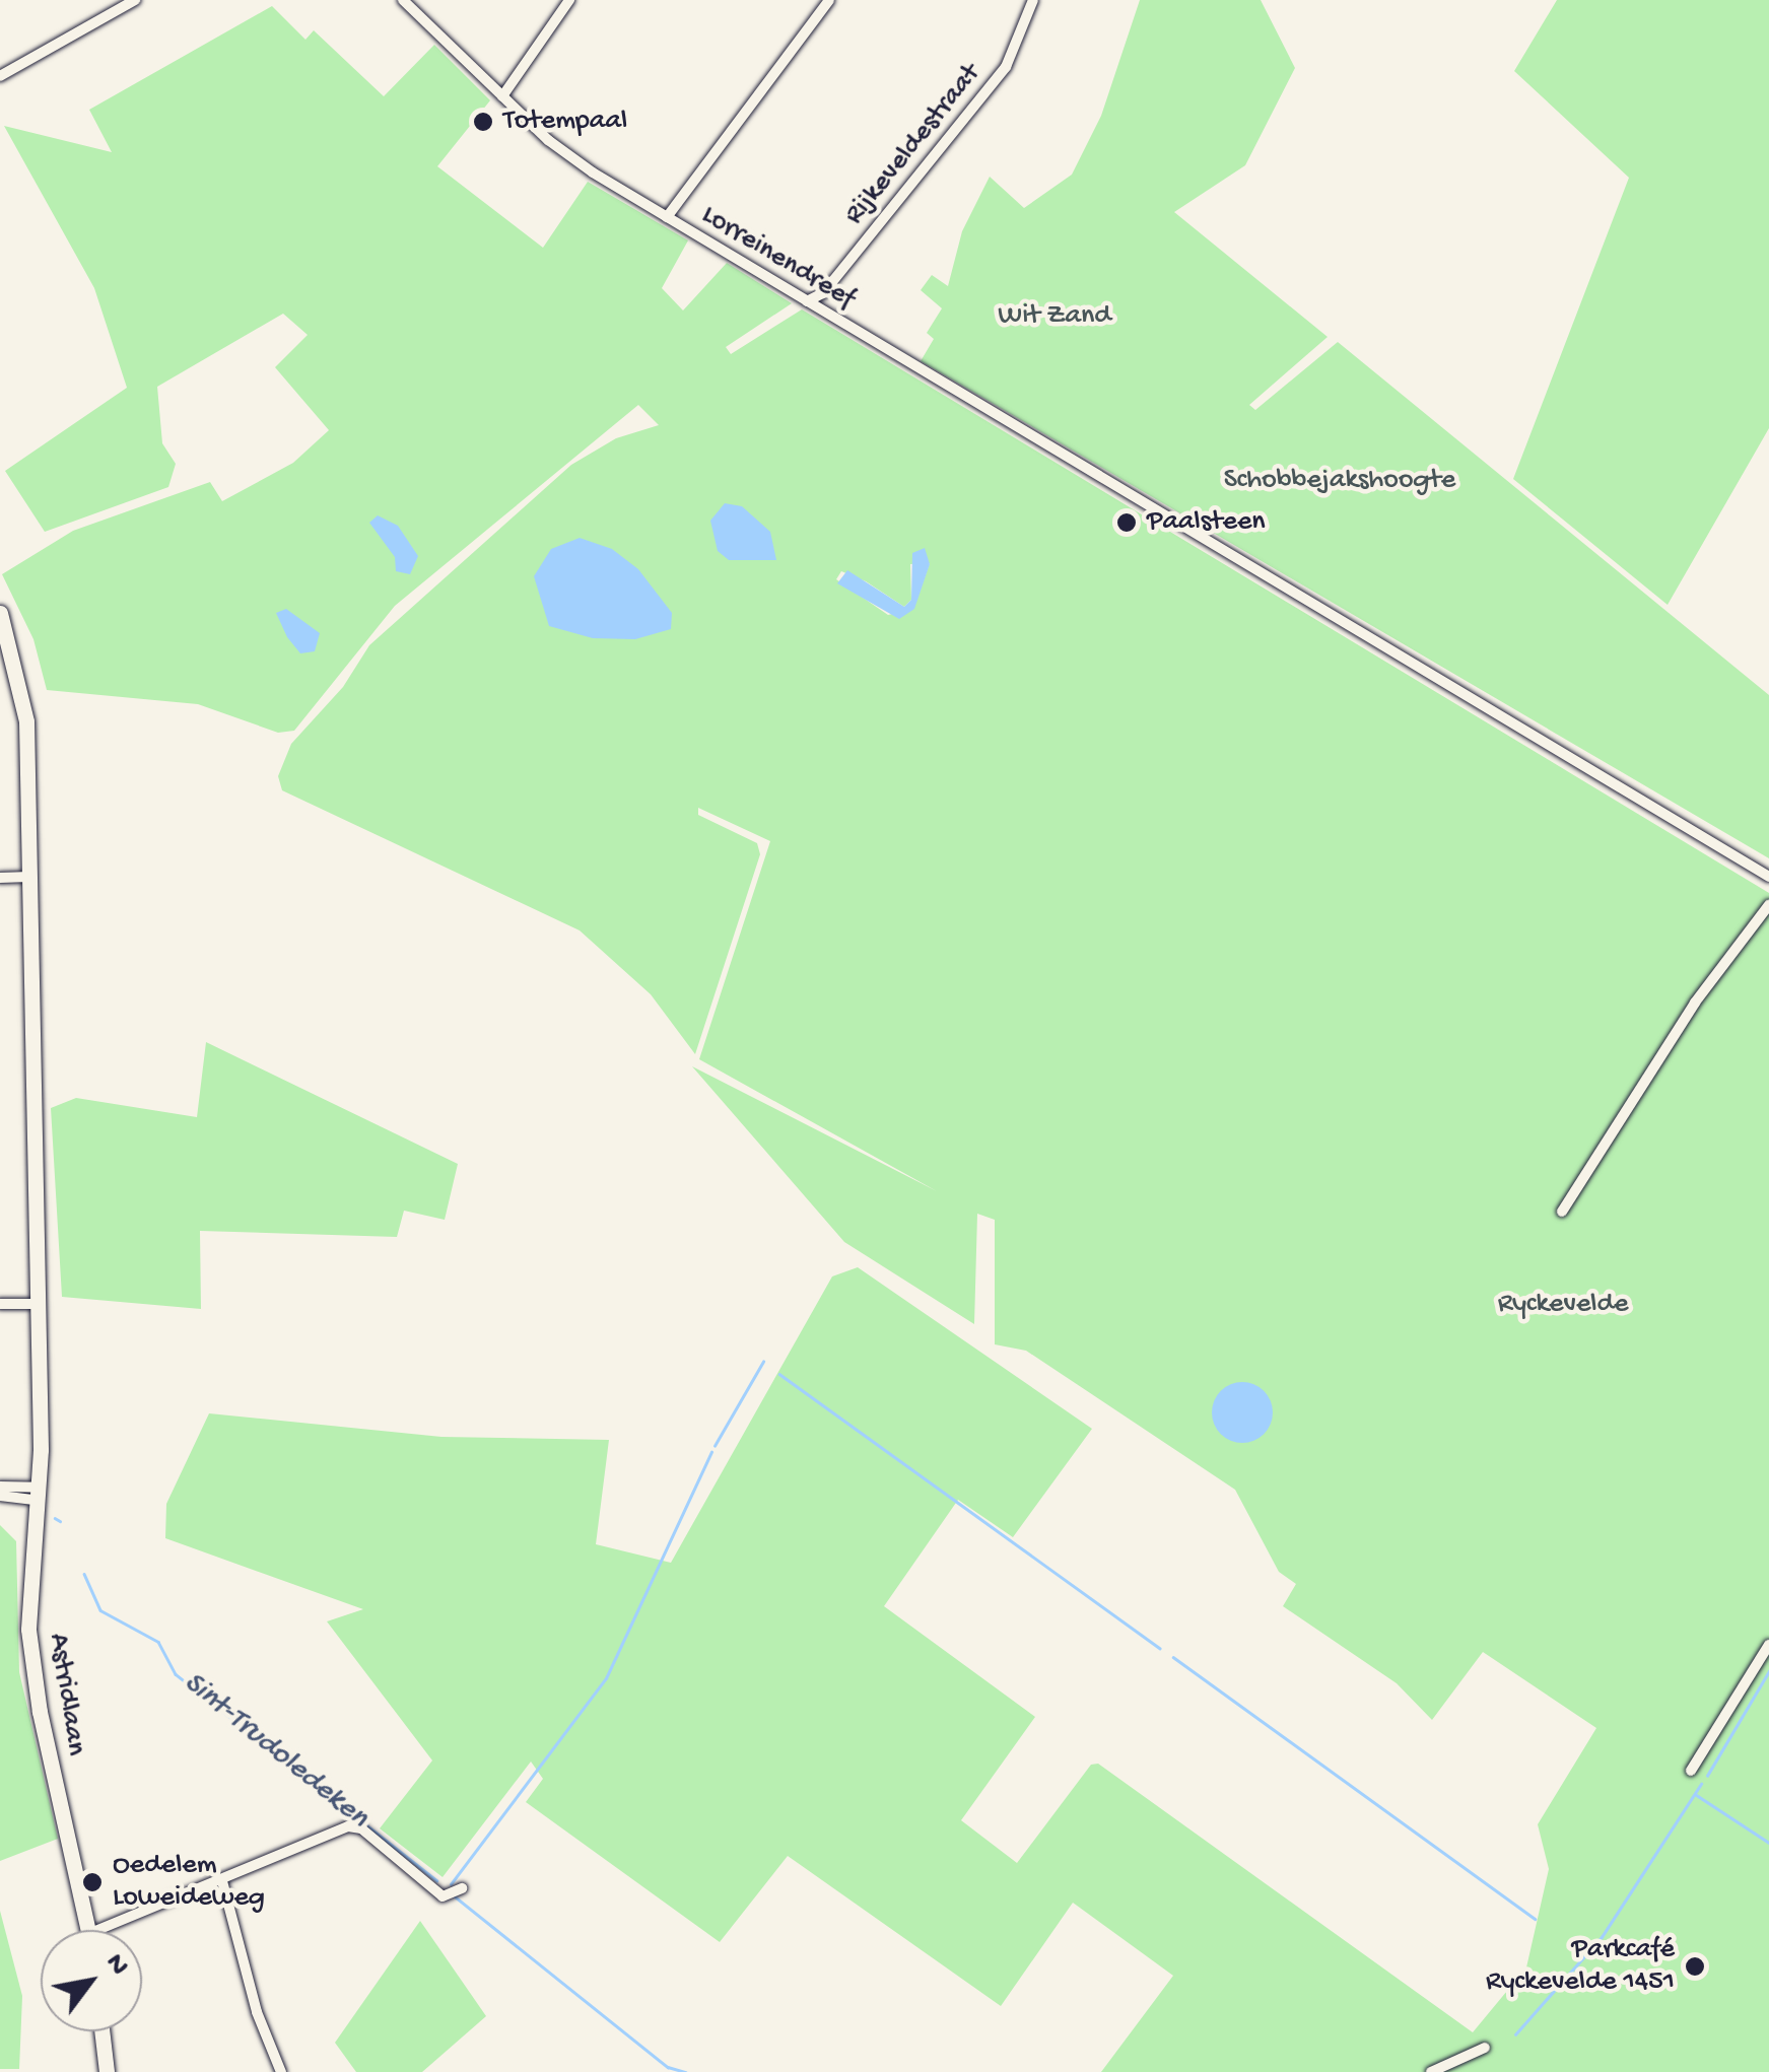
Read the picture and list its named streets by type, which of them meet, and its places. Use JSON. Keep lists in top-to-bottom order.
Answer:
{
  "streets": {
    "main road": ["Astridlaan"],
    "street": ["Rijkeveldestraat", "Lorreinendreef"]
  },
  "crossings": [
    ["Rijkeveldestraat", "Lorreinendreef"]
  ],
  "water": ["Sint-Trudoledeken"],
  "parks": ["Wit Zand", "Schobbejakshoogte", "Ryckevelde"],
  "places": [
    "Totempaal",
    "Paalsteen",
    "Oedelem Loweideweg",
    "Parkcafé Ryckevelde 1451"
  ],
  "north": "top right"
}
